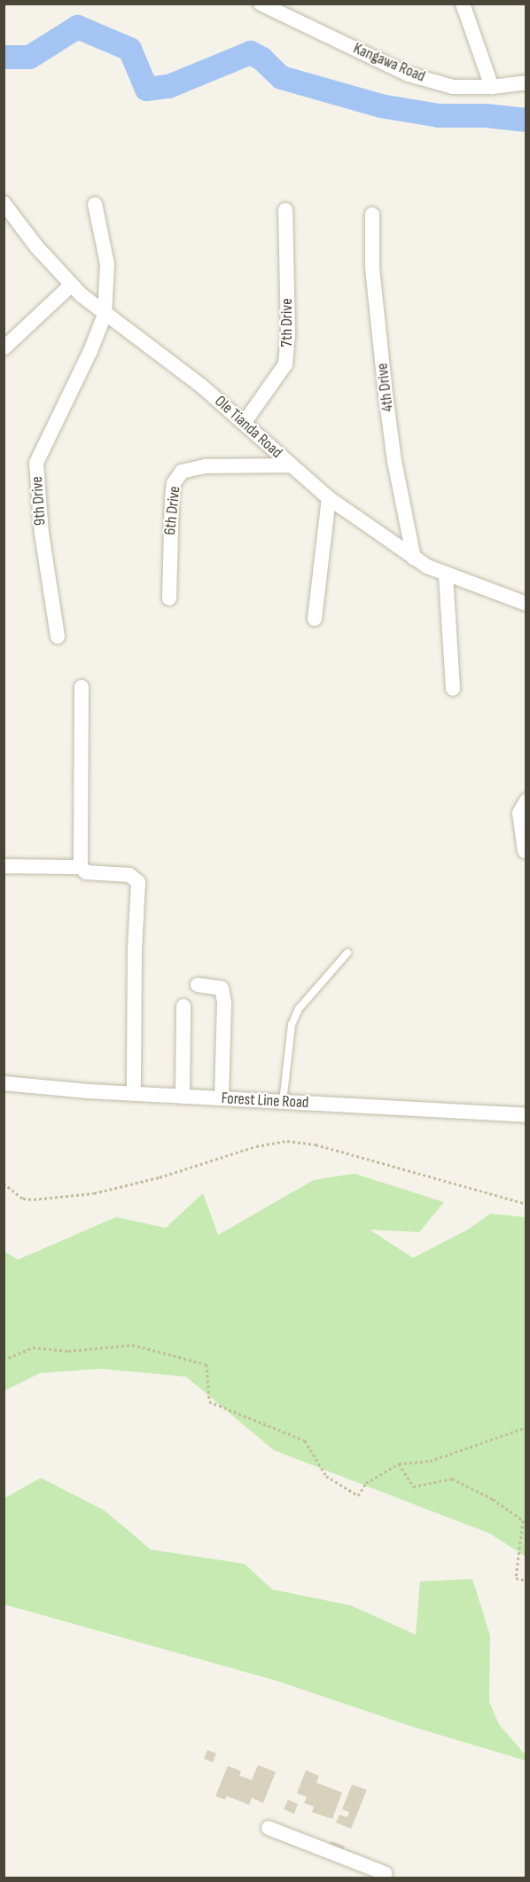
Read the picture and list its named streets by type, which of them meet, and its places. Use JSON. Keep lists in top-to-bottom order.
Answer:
{
  "streets": {
    "street": [
      "Kangawa Road",
      "7th Drive",
      "4th Drive",
      "Ole Tianda Road",
      "9th Drive",
      "6th Drive",
      "Forest Line Road"
    ]
  },
  "crossings": [
    ["7th Drive", "Ole Tianda Road"],
    ["4th Drive", "Ole Tianda Road"],
    ["Ole Tianda Road", "9th Drive"],
    ["Ole Tianda Road", "6th Drive"]
  ]
}
